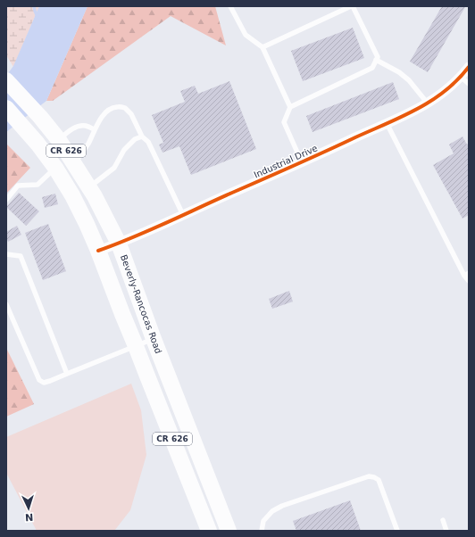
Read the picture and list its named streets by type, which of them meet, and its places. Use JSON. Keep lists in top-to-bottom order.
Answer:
{
  "streets": {
    "main road": ["CR 626", "Beverly-Rancocas Road"],
    "street": ["Industrial Drive"]
  },
  "crossings": [
    ["CR 626", "Industrial Drive"],
    ["Industrial Drive", "Beverly-Rancocas Road"]
  ],
  "north": "bottom"
}
